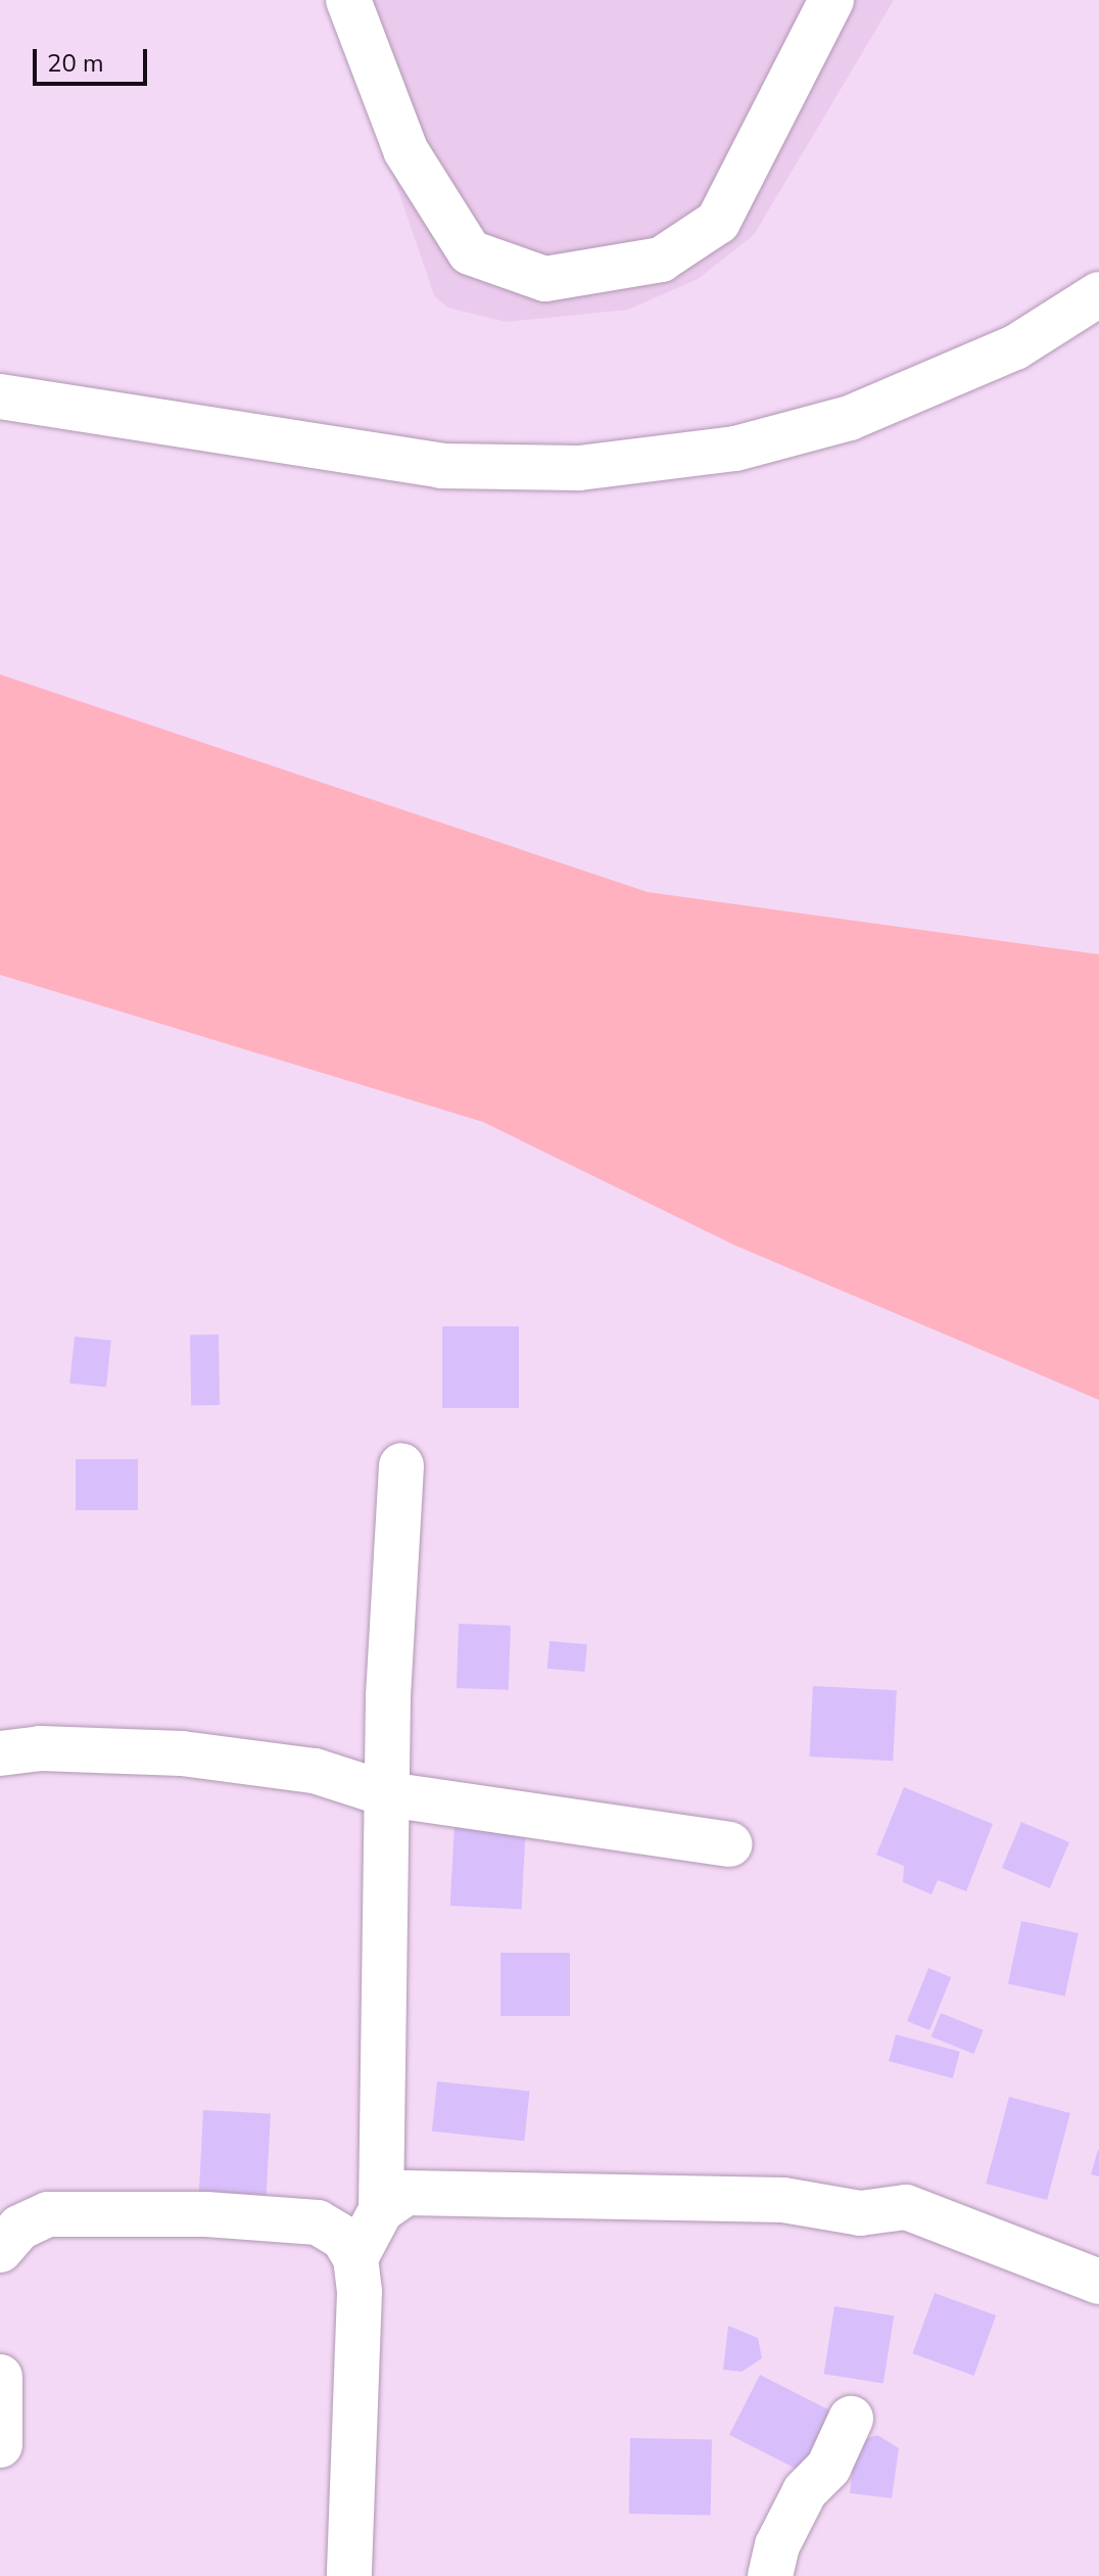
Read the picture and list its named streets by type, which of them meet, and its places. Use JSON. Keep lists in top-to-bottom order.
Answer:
{
  "scale_bar": "20 m"
}
